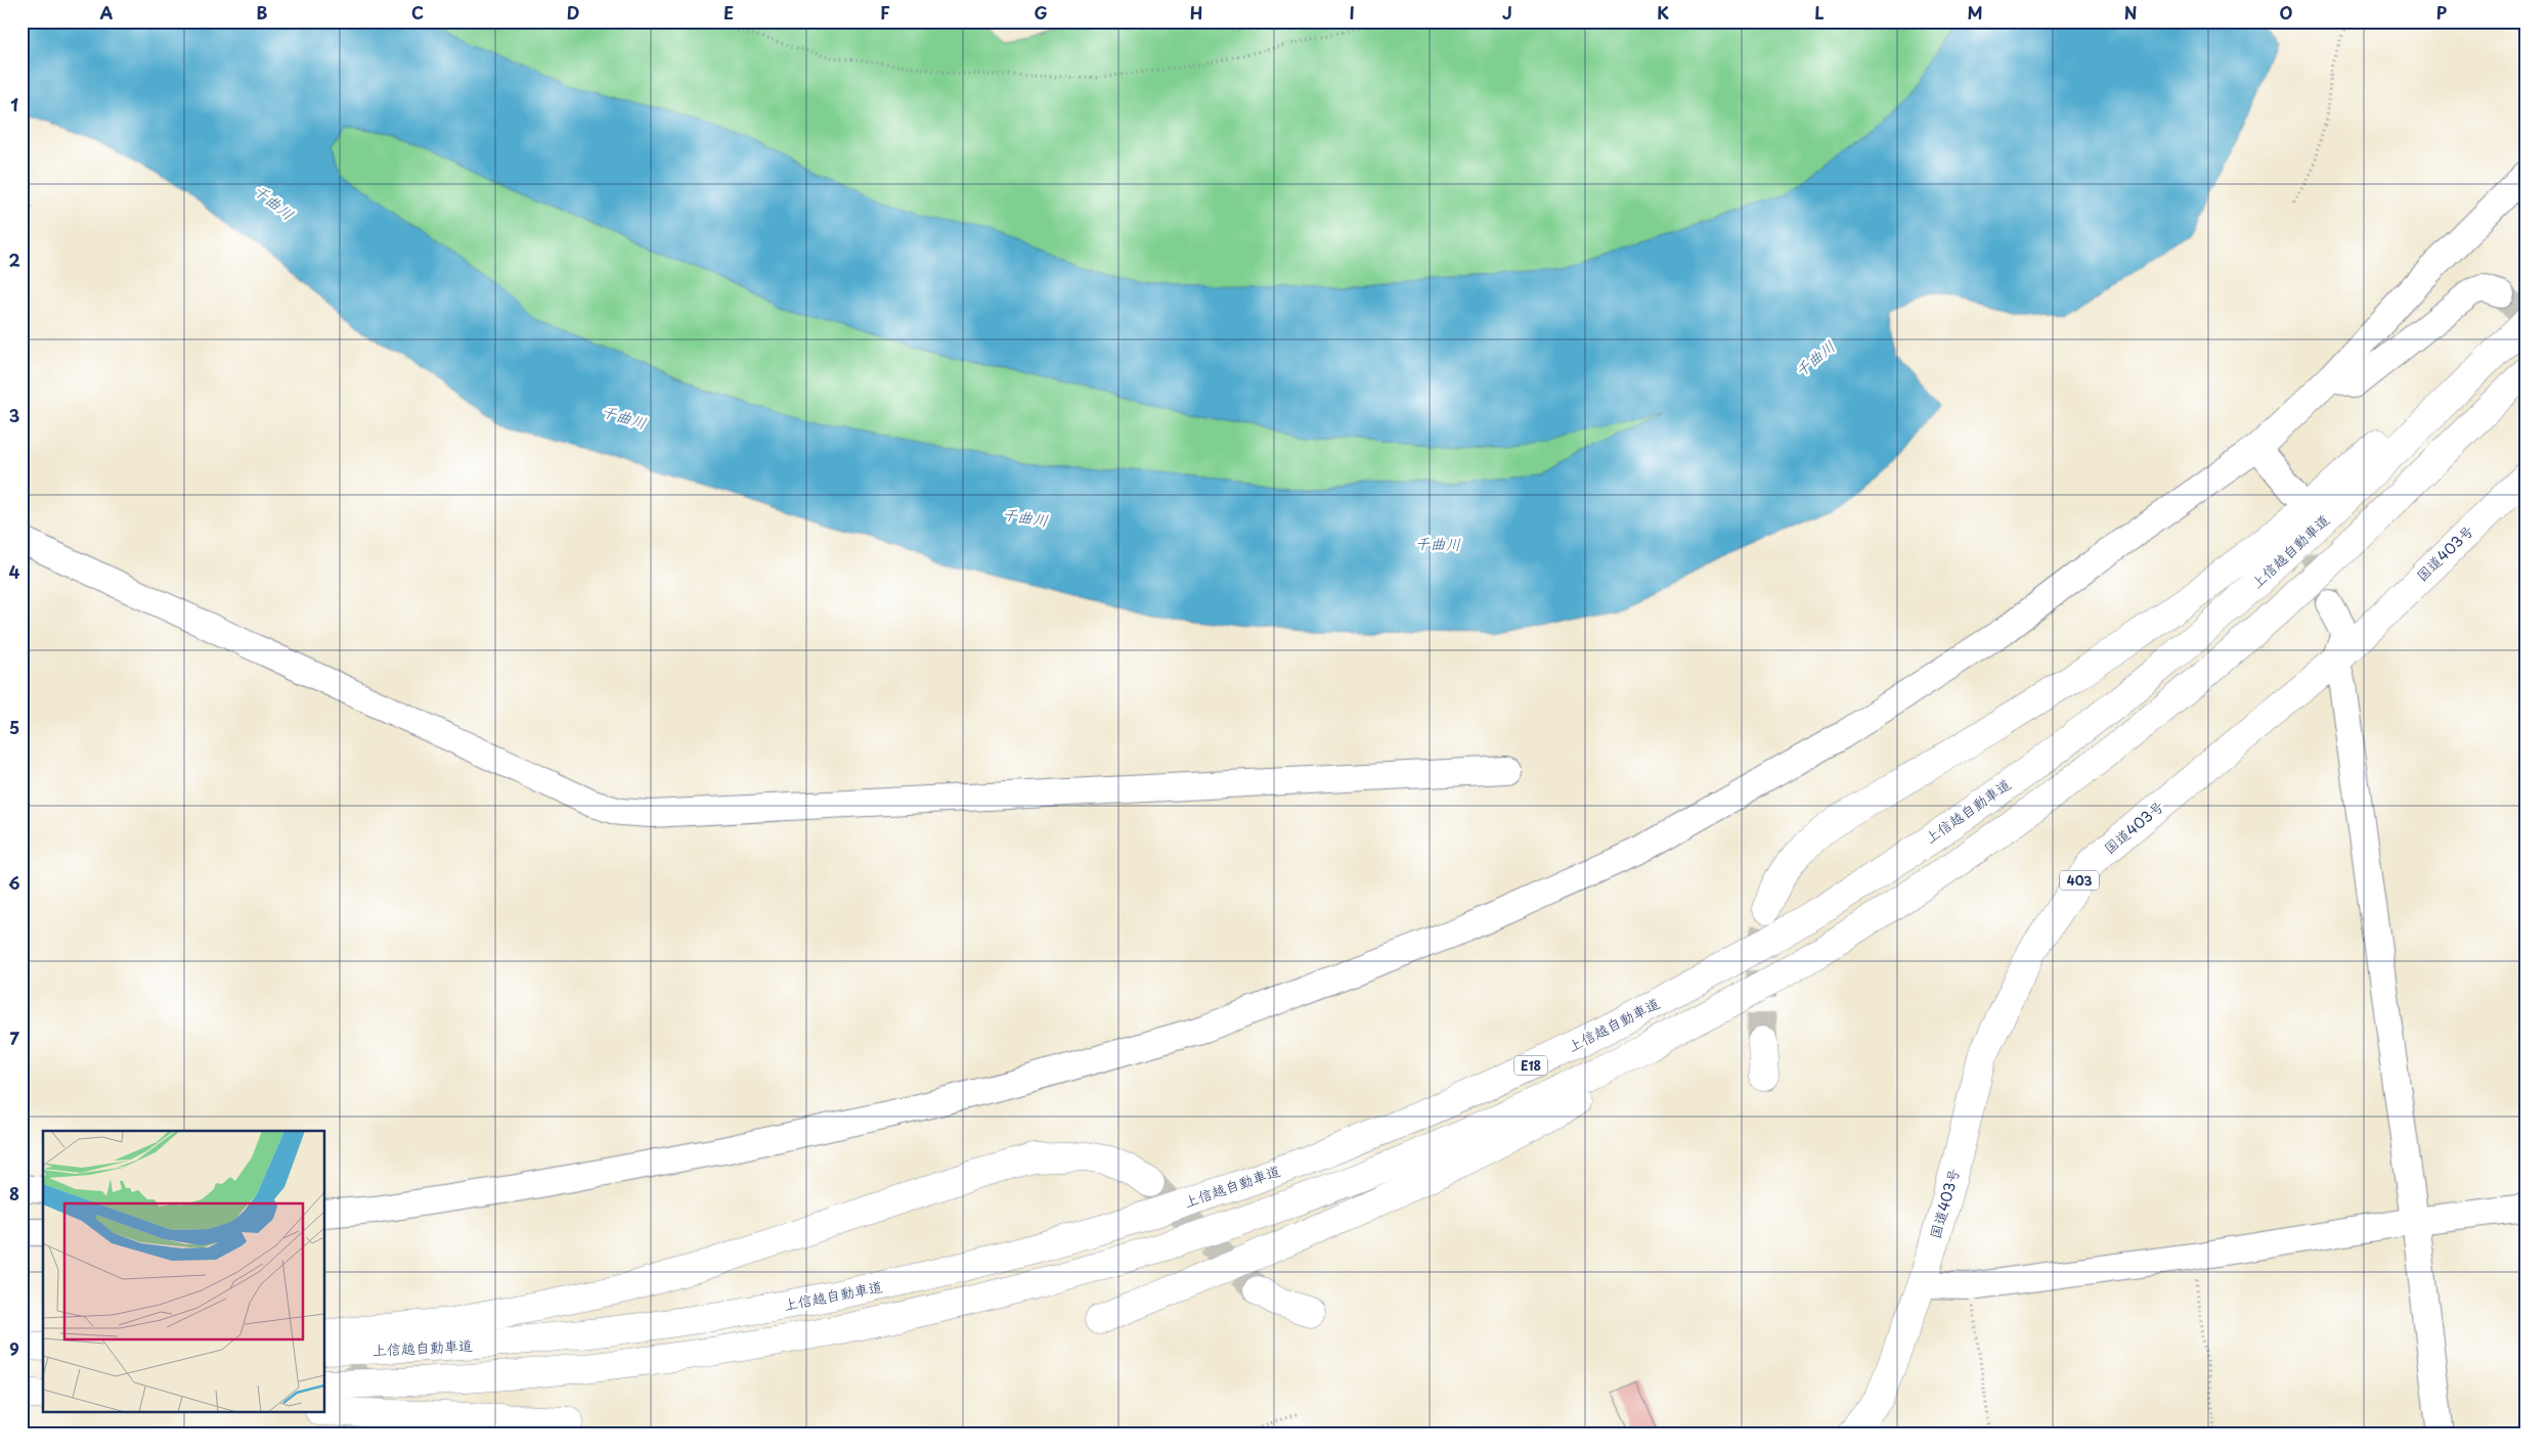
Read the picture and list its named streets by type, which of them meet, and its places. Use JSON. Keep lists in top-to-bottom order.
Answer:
{
  "streets": {
    "highway": [
      "上信越自動車道",
      "国道403号",
      "403",
      "E18"
    ]
  },
  "water": ["千曲川"],
  "grid": {
    "columns": [
      "A",
      "B",
      "C",
      "D",
      "E",
      "F",
      "G",
      "H",
      "I",
      "J",
      "K",
      "L",
      "M",
      "N",
      "O",
      "P"
    ],
    "rows": [
      "1",
      "2",
      "3",
      "4",
      "5",
      "6",
      "7",
      "8",
      "9"
    ]
  }
}
